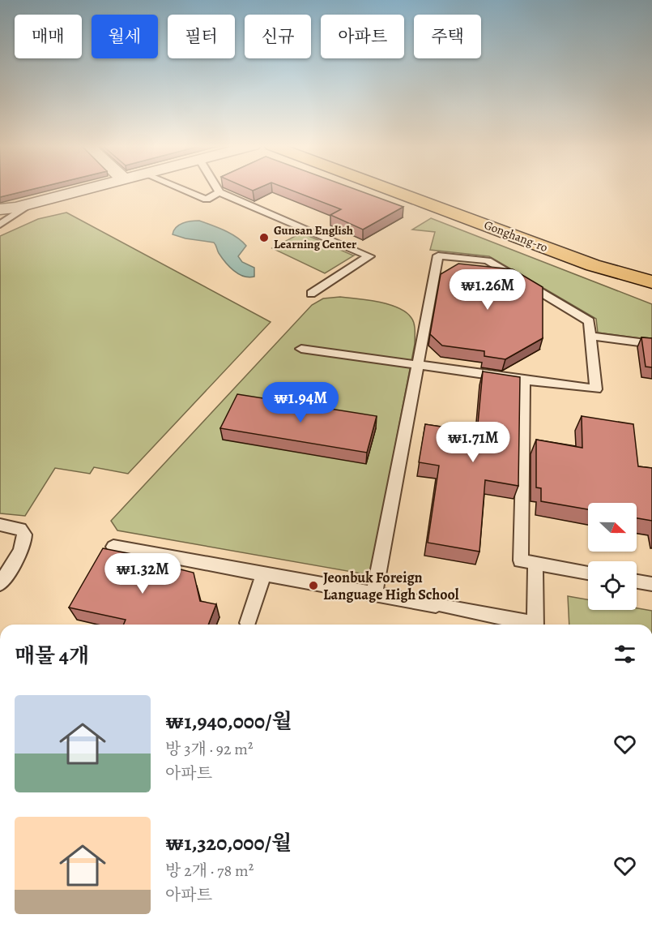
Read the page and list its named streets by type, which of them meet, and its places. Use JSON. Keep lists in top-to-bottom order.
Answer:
{
  "streets": {
    "main road": ["Gonghang-ro"]
  },
  "places": ["Gunsan English Learning Center", "Jeonbuk Foreign Language High School"],
  "north": "right",
  "page": {
    "chip": [
      "매매",
      "월세",
      "필터",
      "신규",
      "아파트",
      "주택"
    ],
    "price": [
      "₩1.26M",
      "₩1.94M",
      "₩1.71M",
      "₩1.32M"
    ],
    "heading": "매물 4개",
    "list": [
      {
        "name": "₩1,940,000/월",
        "note": "방 3개 · 92 m² · 아파트"
      },
      {
        "name": "₩1,320,000/월",
        "note": "방 2개 · 78 m² · 아파트"
      }
    ]
  }
}
